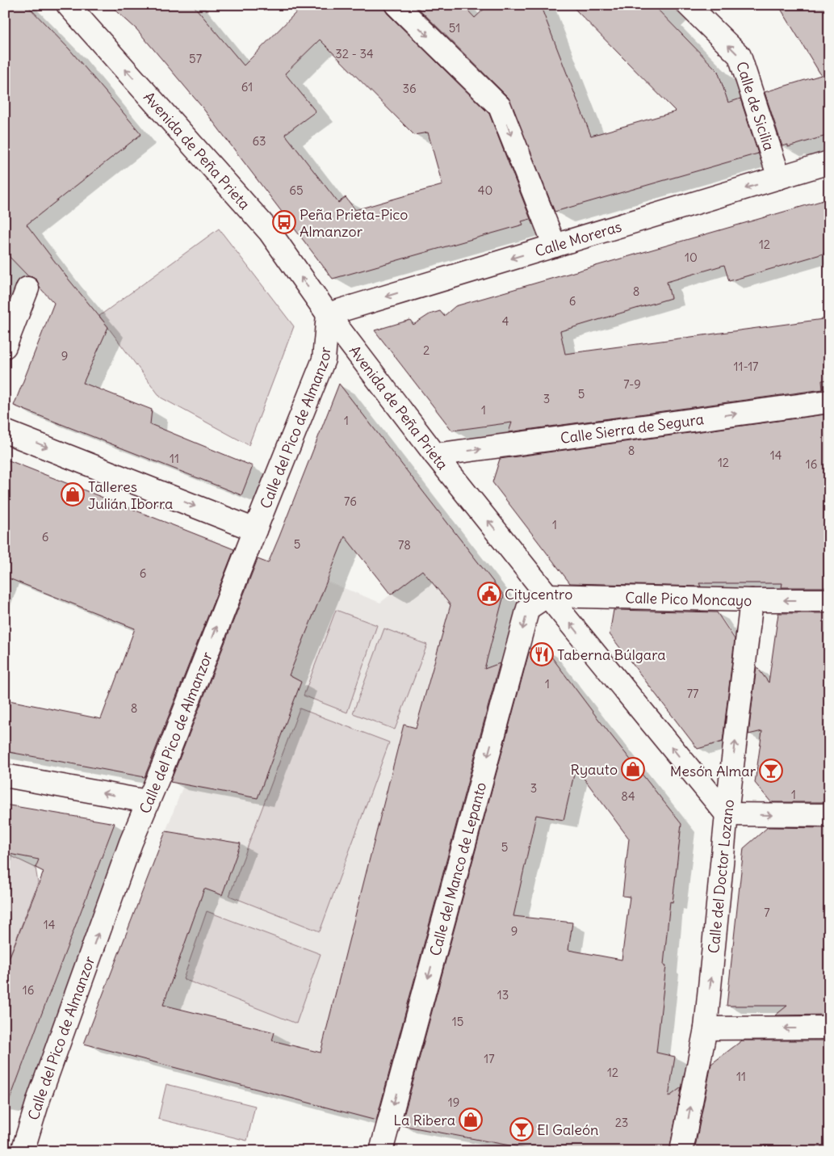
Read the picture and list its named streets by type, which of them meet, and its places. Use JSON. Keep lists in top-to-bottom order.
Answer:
{
  "streets": {
    "street": [
      "Calle de Sicilia",
      "Avenida de Peña Prieta",
      "Calle Moreras",
      "Calle del Pico de Almanzor",
      "Calle Sierra de Segura",
      "Calle Pico Moncayo",
      "Calle del Manco de Lepanto",
      "Calle del Doctor Lozano"
    ]
  },
  "crossings": [
    ["Calle de Sicilia", "Calle Moreras"],
    ["Avenida de Peña Prieta", "Calle Moreras"],
    ["Avenida de Peña Prieta", "Calle del Pico de Almanzor"],
    ["Avenida de Peña Prieta", "Calle Sierra de Segura"],
    ["Avenida de Peña Prieta", "Calle Pico Moncayo"],
    ["Avenida de Peña Prieta", "Calle del Manco de Lepanto"],
    ["Avenida de Peña Prieta", "Calle del Doctor Lozano"],
    ["Calle Moreras", "Calle del Pico de Almanzor"],
    ["Calle Pico Moncayo", "Calle del Manco de Lepanto"],
    ["Calle Pico Moncayo", "Calle del Doctor Lozano"]
  ],
  "one_way": [
    "Calle de Sicilia",
    "Avenida de Peña Prieta",
    "Calle Moreras",
    "Calle del Pico de Almanzor",
    "Calle Sierra de Segura",
    "Calle del Manco de Lepanto",
    "Calle del Doctor Lozano"
  ],
  "places": {
    "bus stop": ["Peña Prieta-Pico Almanzor"],
    "shop": ["Talleres Julián Iborra", "Ryauto", "La Ribera"],
    "public building": ["Citycentro"],
    "restaurant": ["Taberna Búlgara"],
    "bar": ["Mesón Almar", "El Galeón"]
  },
  "house_numbers": [
    "51",
    "32 - 34",
    "57",
    "61",
    "36",
    "63",
    "65",
    "40",
    "12",
    "10",
    "8",
    "6",
    "4",
    "2",
    "9",
    "11-17",
    "7-9",
    "5",
    "3",
    "1",
    "1",
    "8",
    "14",
    "11",
    "12",
    "16",
    "76",
    "1",
    "6",
    "5",
    "78",
    "6",
    "1",
    "77",
    "8",
    "3",
    "1",
    "84",
    "5",
    "7",
    "14",
    "9",
    "16",
    "13",
    "15",
    "17",
    "12",
    "11",
    "19",
    "23"
  ]
}
